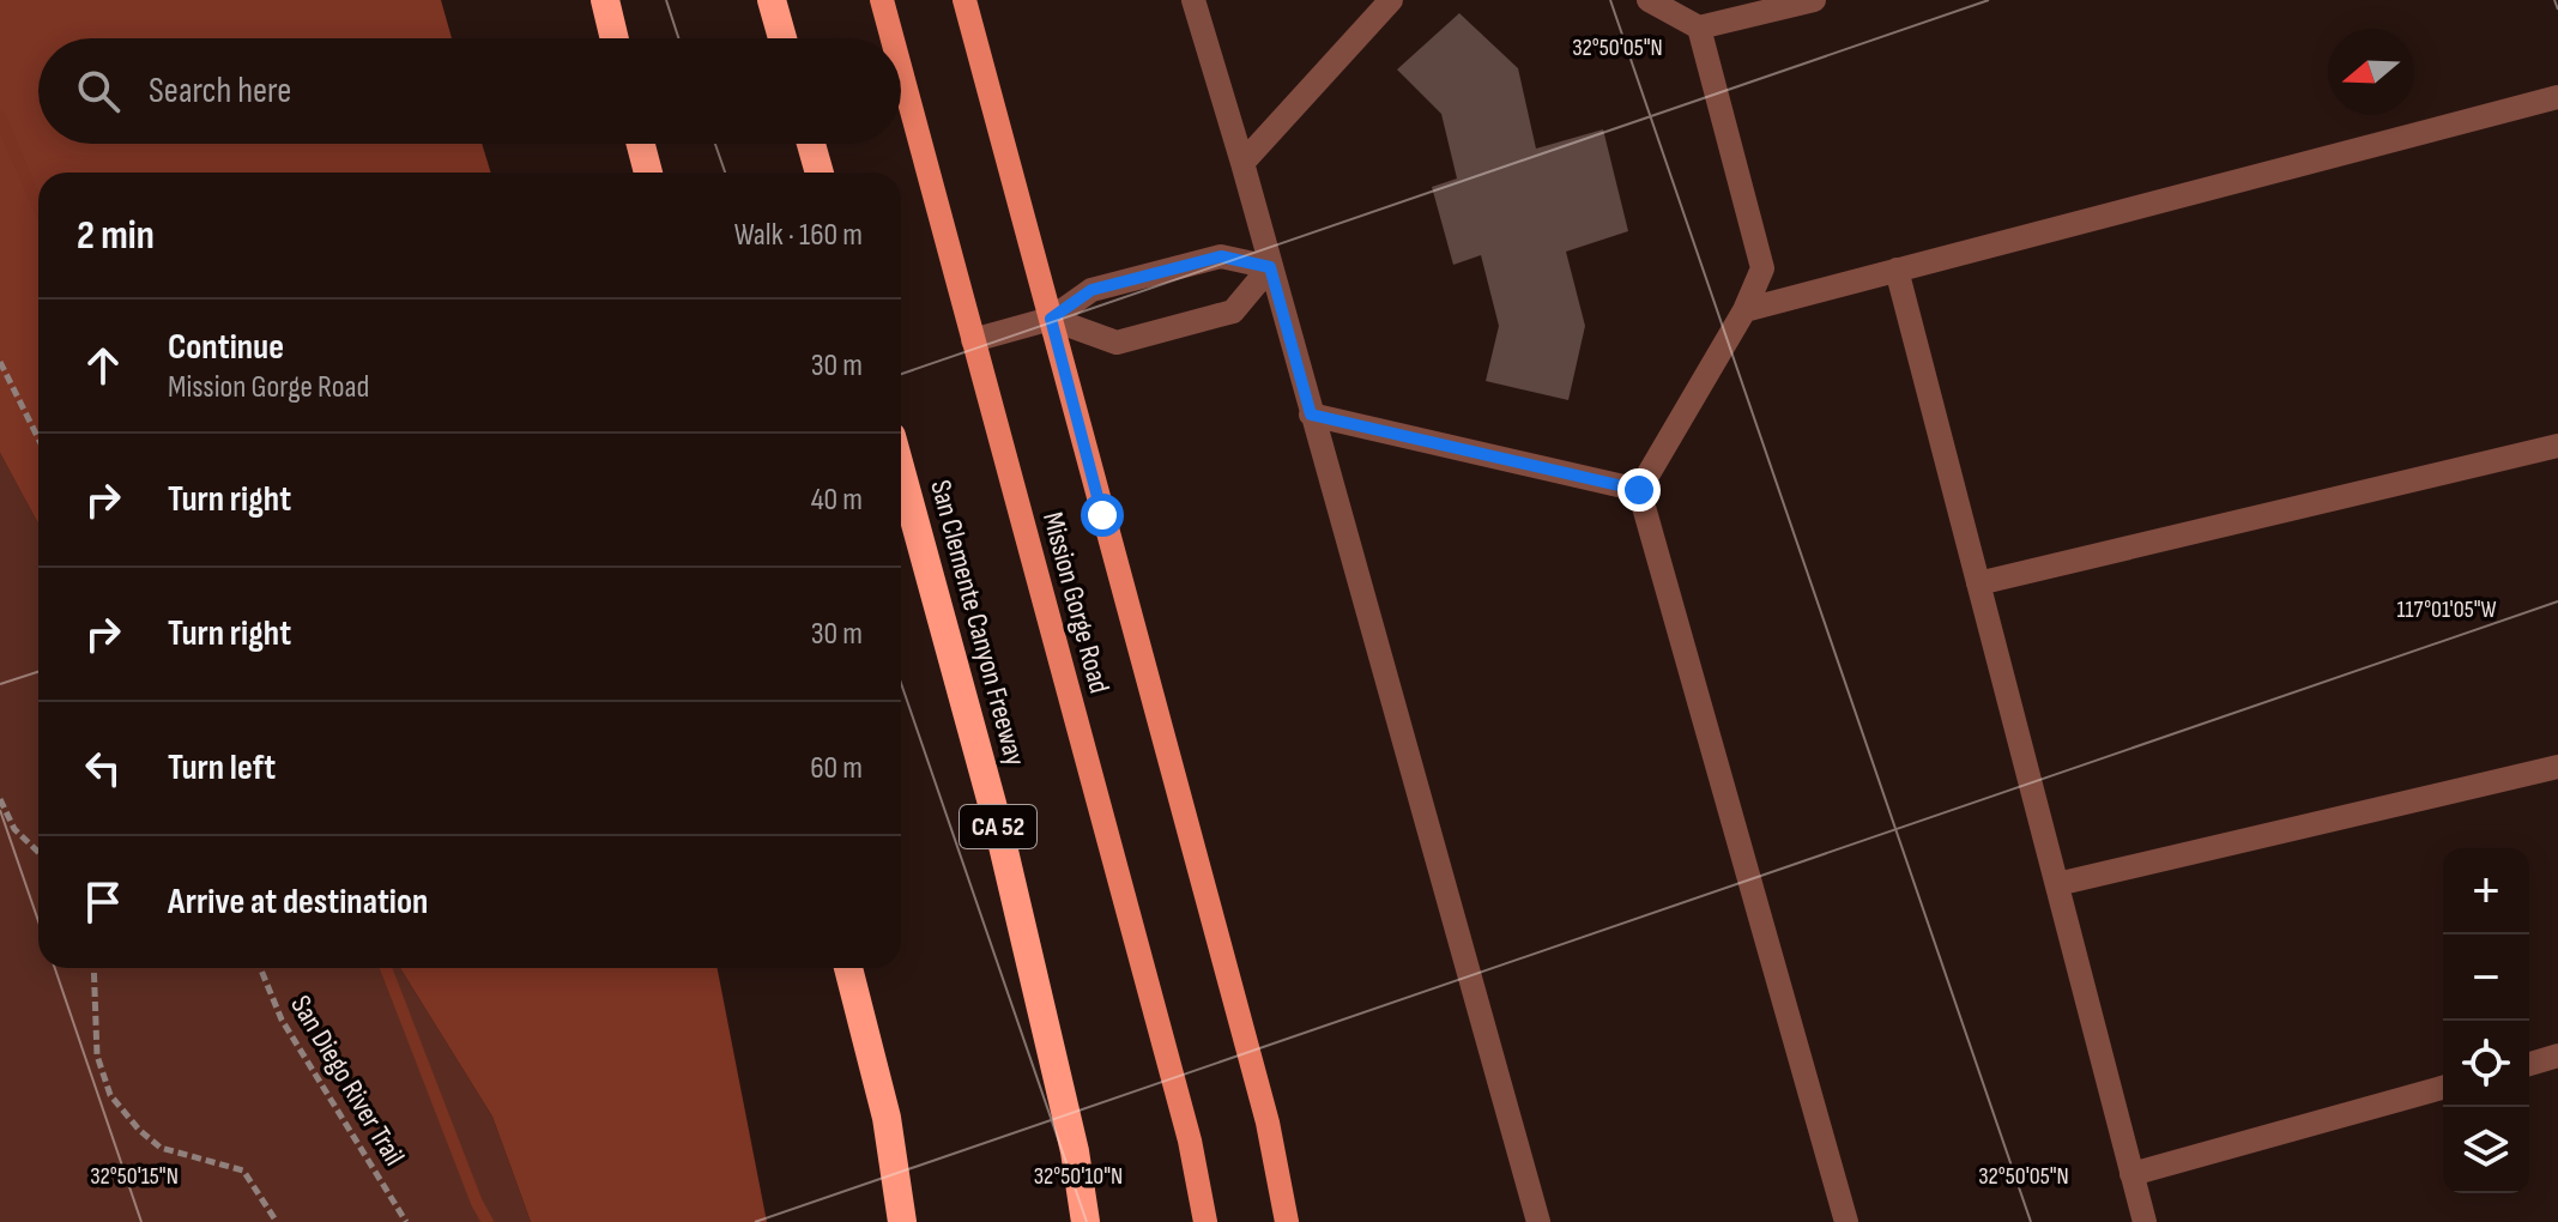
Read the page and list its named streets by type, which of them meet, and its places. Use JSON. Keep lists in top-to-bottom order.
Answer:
{
  "streets": {
    "highway": ["San Clemente Canyon Freeway", "CA 52"],
    "main road": ["Mission Gorge Road"],
    "path": ["San Diego River Trail"]
  },
  "north": "left",
  "page": {
    "search": "Search here",
    "heading": ["2 min", "Walk · 160 m"],
    "list": [
      ["Continue", "Mission Gorge Road", "30 m"],
      ["Turn right", "40 m"],
      ["Turn right", "30 m"],
      ["Turn left", "60 m"],
      "Arrive at destination"
    ],
    "map_buttons": ["+", "−"]
  },
  "coordinates": [
    "32°50'05\"N",
    "117°01'05\"W",
    "32°50'15\"N",
    "32°50'10\"N"
  ]
}
